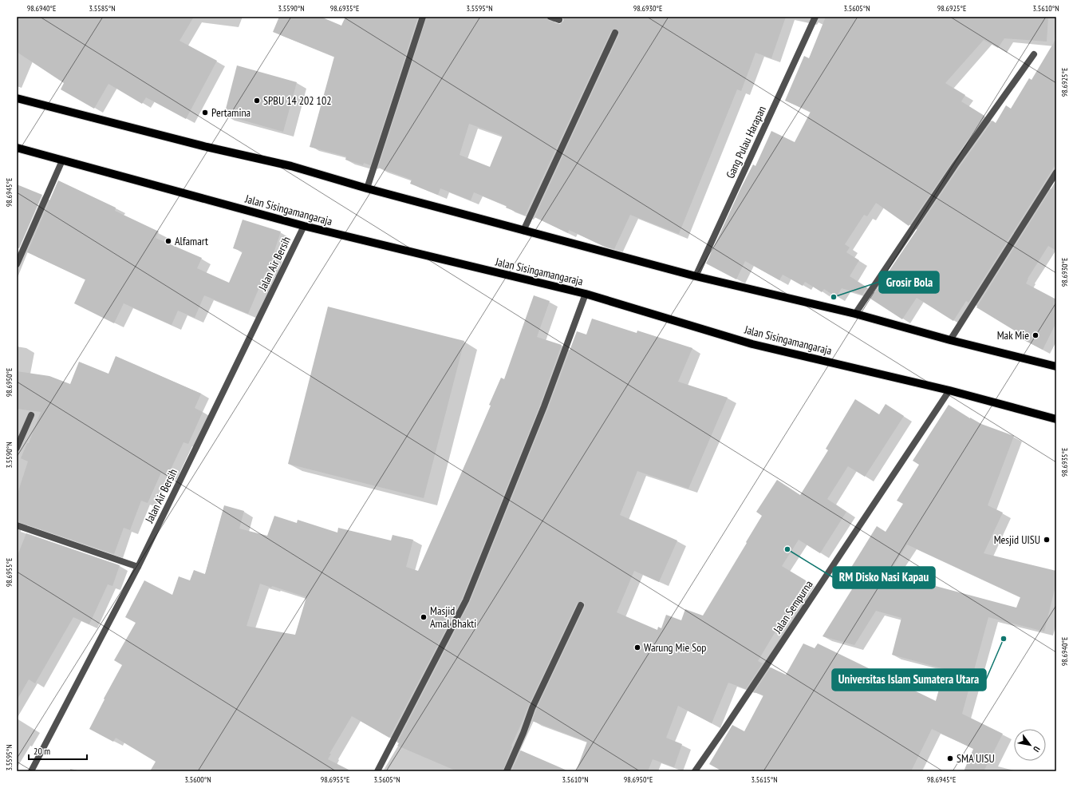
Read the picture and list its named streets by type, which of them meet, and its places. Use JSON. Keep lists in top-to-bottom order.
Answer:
{
  "streets": {
    "main road": ["Jalan Sisingamangaraja"],
    "street": ["Gang Pulau Harapan", "Jalan Air Bersih", "Jalan Sempurna"]
  },
  "crossings": [
    ["Jalan Sisingamangaraja", "Jalan Air Bersih"],
    ["Jalan Sisingamangaraja", "Jalan Sempurna"]
  ],
  "places": [
    "SPBU 14 202 102",
    "Pertamina",
    "Alfamart",
    "Grosir Bola",
    "Mak Mie",
    "Mesjid UISU",
    "RM Disko Nasi Kapau",
    "Masjid Amal Bhakti",
    "Universitas Islam Sumatera Utara",
    "Warung Mie Sop",
    "SMA UISU"
  ],
  "scale_bar": "20 m",
  "north": "bottom right",
  "coordinates": [
    "98.6940°E",
    "3.5585°N",
    "3.5590°N",
    "98.6935°E",
    "3.5595°N",
    "98.6930°E",
    "3.5605°N",
    "98.6925°E",
    "3.5610°N",
    "98.6945°E",
    "98.6950°E",
    "98.6955°E",
    "3.5600°N",
    "3.5615°N"
  ]
}
